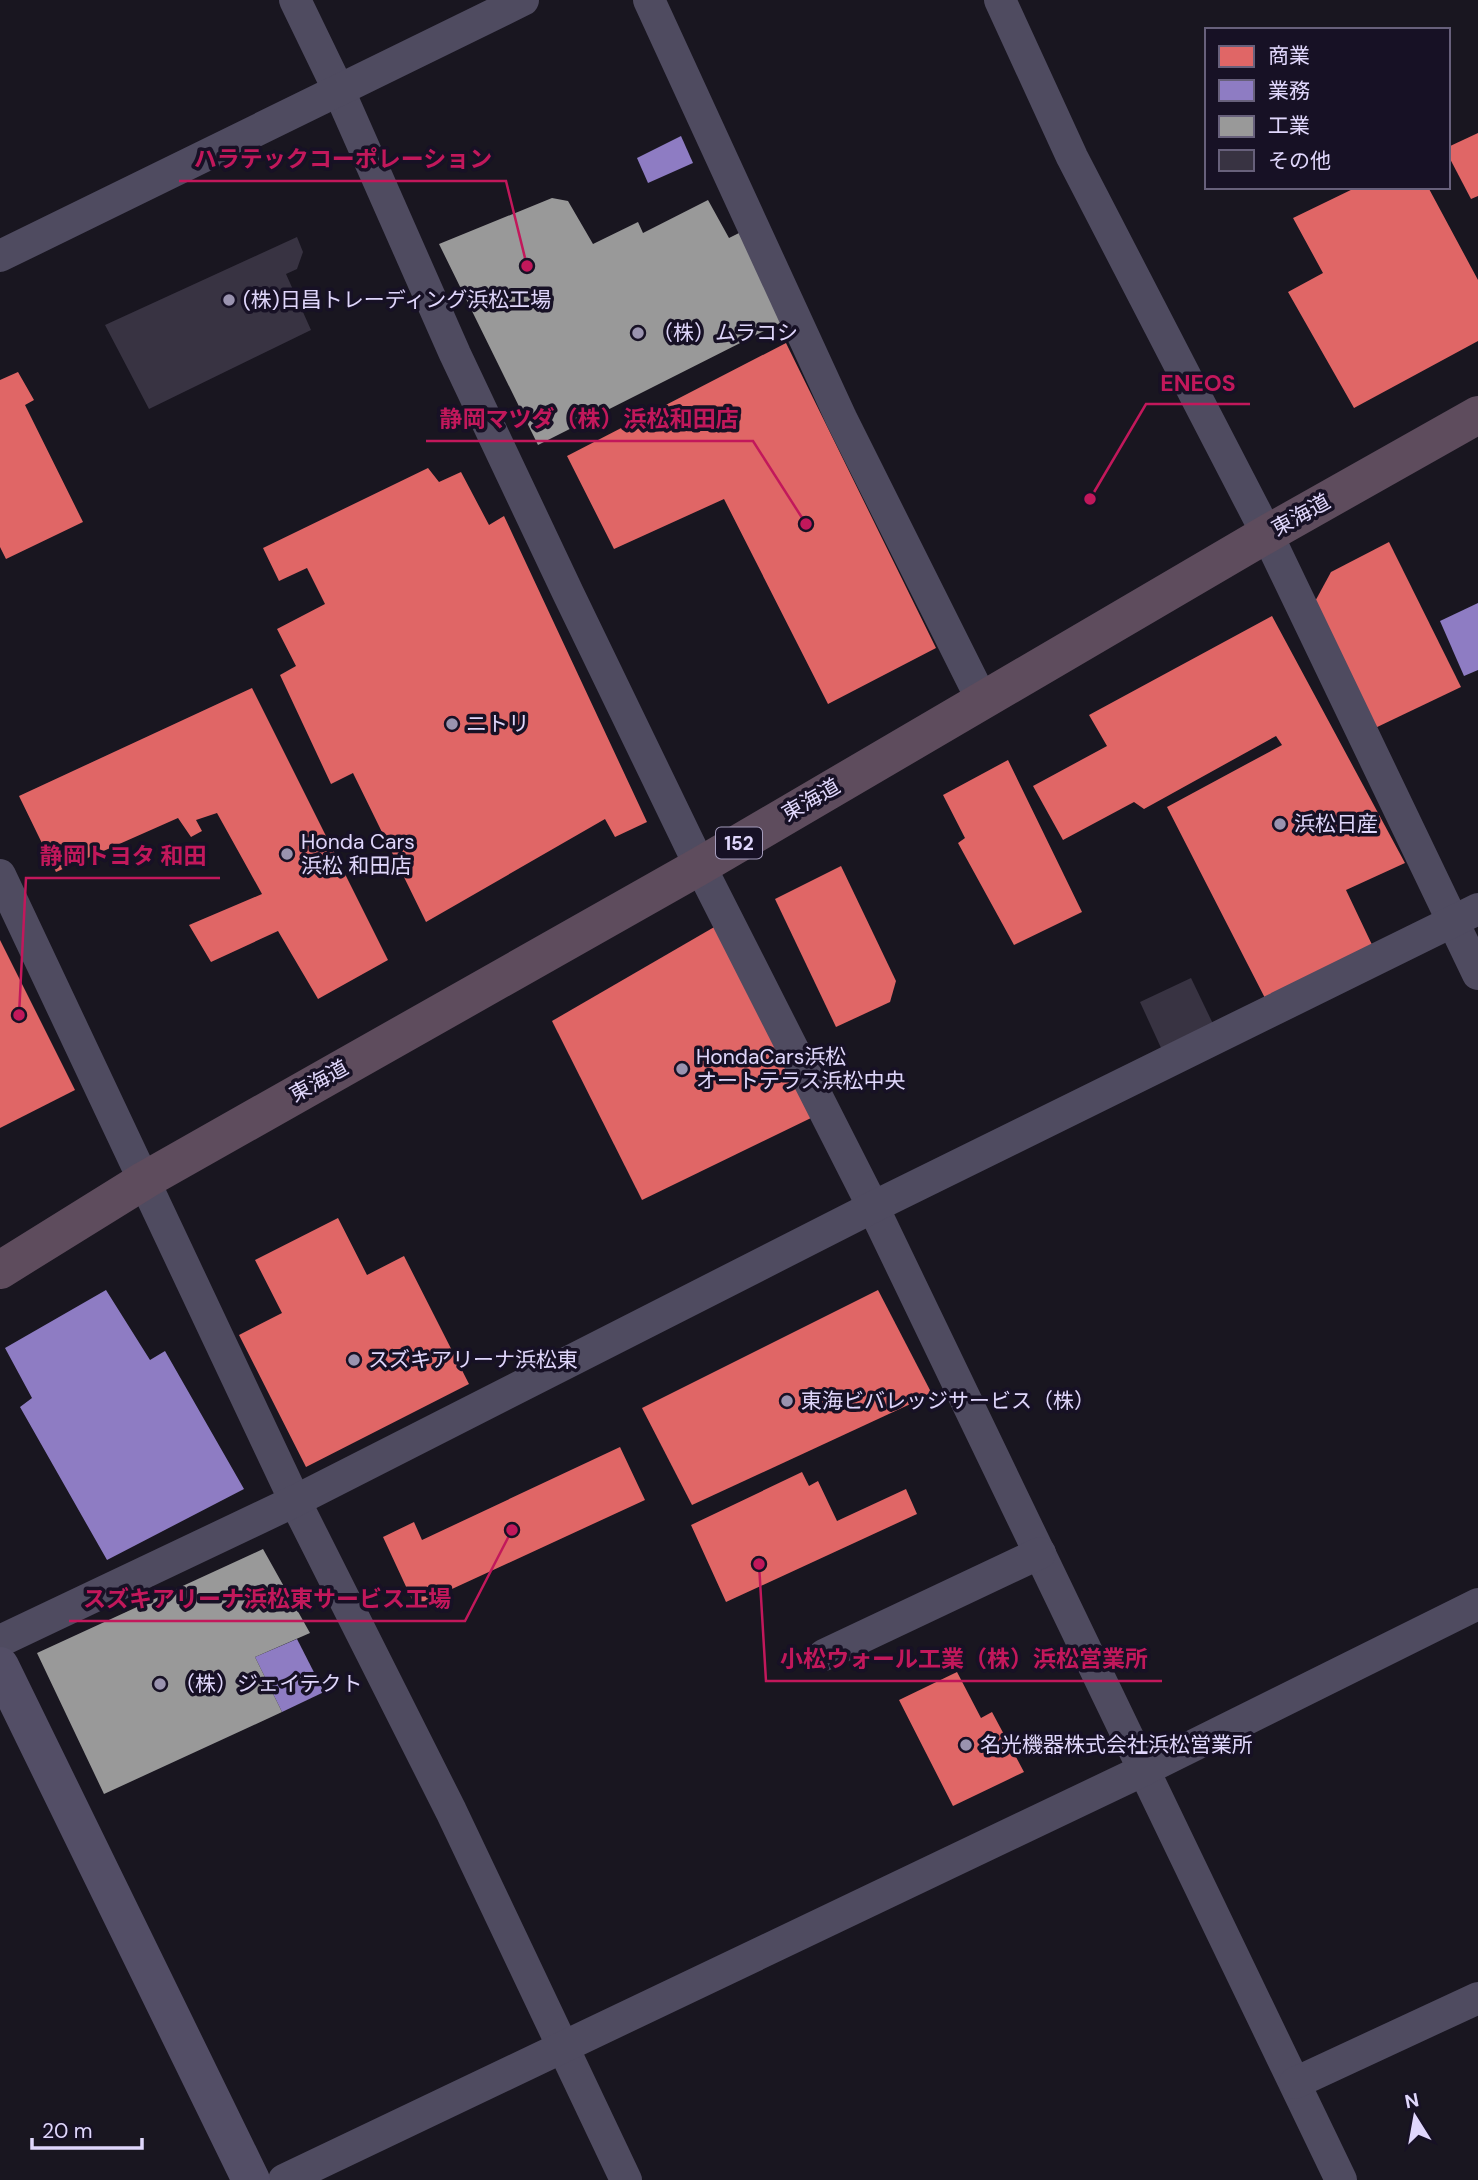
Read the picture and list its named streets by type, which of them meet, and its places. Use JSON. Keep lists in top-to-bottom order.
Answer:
{
  "streets": {
    "highway": ["東海道", "152"]
  },
  "places": [
    "ハラテックコーポレーション",
    "(株)日昌トレーディング浜松工場",
    "（株）ムラコシ",
    "ENEOS",
    "静岡マツダ（株）浜松和田店",
    "ニトリ",
    "浜松日産",
    "Honda Cars 浜松 和田店",
    "静岡トヨタ 和田",
    "HondaCars浜松 オートテラス浜松中央",
    "スズキアリーナ浜松東",
    "東海ビバレッジサービス（株）",
    "スズキアリーナ浜松東サービス工場",
    "小松ウォール工業（株）浜松営業所",
    "（株）ジェイテクト",
    "名光機器株式会社浜松営業所"
  ],
  "legend": [
    "商業",
    "業務",
    "工業",
    "その他"
  ],
  "scale_bar": "20 m",
  "north": "top"
}
